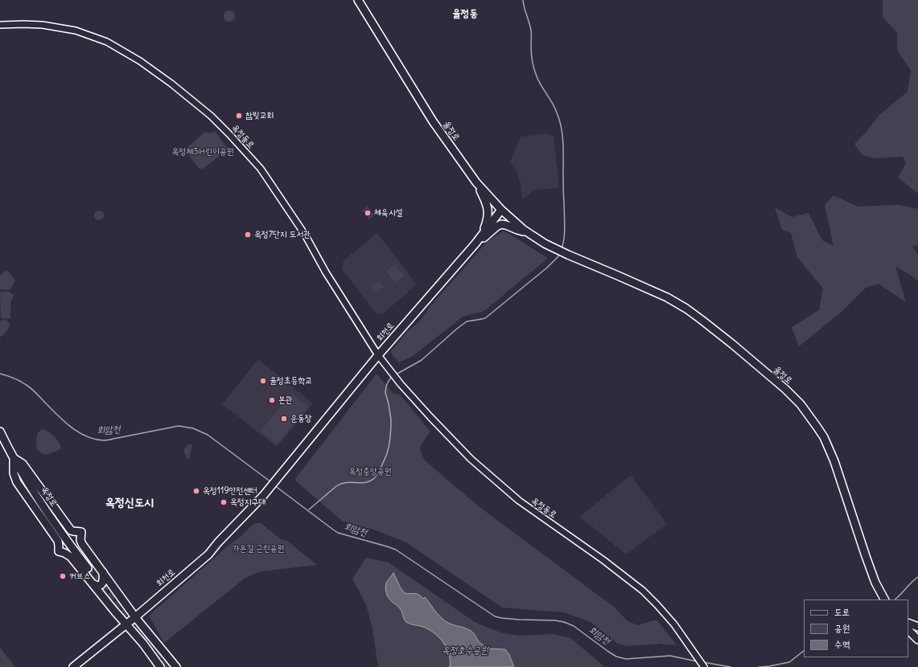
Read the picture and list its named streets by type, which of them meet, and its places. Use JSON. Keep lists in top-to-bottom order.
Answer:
{
  "streets": {
    "main road": ["율정로", "회천로", "옥정로"],
    "street": ["옥정동로"]
  },
  "crossings": [
    ["율정로", "회천로"],
    ["옥정동로", "회천로"]
  ],
  "districts": ["율정동", "옥정신도시"],
  "water": ["회암천", "옥정호수공원"],
  "parks": ["옥정제3어린이공원", "옥정중앙공원", "가온길 근린공원"],
  "places": [
    "참빛교회",
    "체육시설",
    "옥정7단지 도서관",
    "율정초등학교",
    "본관",
    "운동장",
    "옥정119안전센터",
    "옥정지구대",
    "커브스"
  ],
  "legend": ["도로", "공원", "수역"]
}
